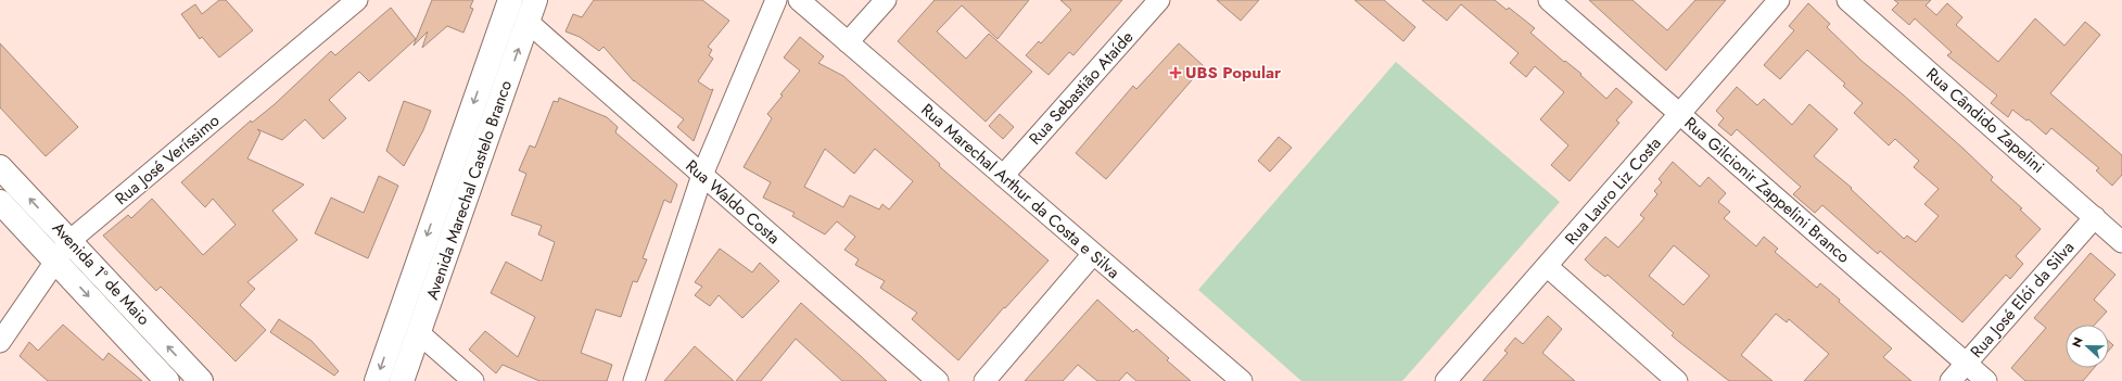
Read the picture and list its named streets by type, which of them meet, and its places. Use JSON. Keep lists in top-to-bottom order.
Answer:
{
  "streets": {
    "street": [
      "Rua Sebastião Ataíde",
      "Rua Cândido Zapelini",
      "Rua José Veríssimo",
      "Avenida Marechal Castelo Branco",
      "Rua Gilcionir Zappelini Branco",
      "Rua Marechal Arthur da Costa e Silva",
      "Rua Lauro Liz Costa",
      "Rua Waldo Costa",
      "Avenida 1º de Maio",
      "Rua José Elói da Silva"
    ]
  },
  "crossings": [
    ["Rua Sebastião Ataíde", "Rua Marechal Arthur da Costa e Silva"],
    ["Rua Cândido Zapelini", "Rua José Elói da Silva"],
    ["Rua José Veríssimo", "Avenida 1º de Maio"],
    ["Avenida Marechal Castelo Branco", "Rua Waldo Costa"],
    ["Rua Gilcionir Zappelini Branco", "Rua Lauro Liz Costa"],
    ["Rua Gilcionir Zappelini Branco", "Rua José Elói da Silva"]
  ],
  "places": {
    "health": ["UBS Popular"]
  },
  "north": "left"
}
